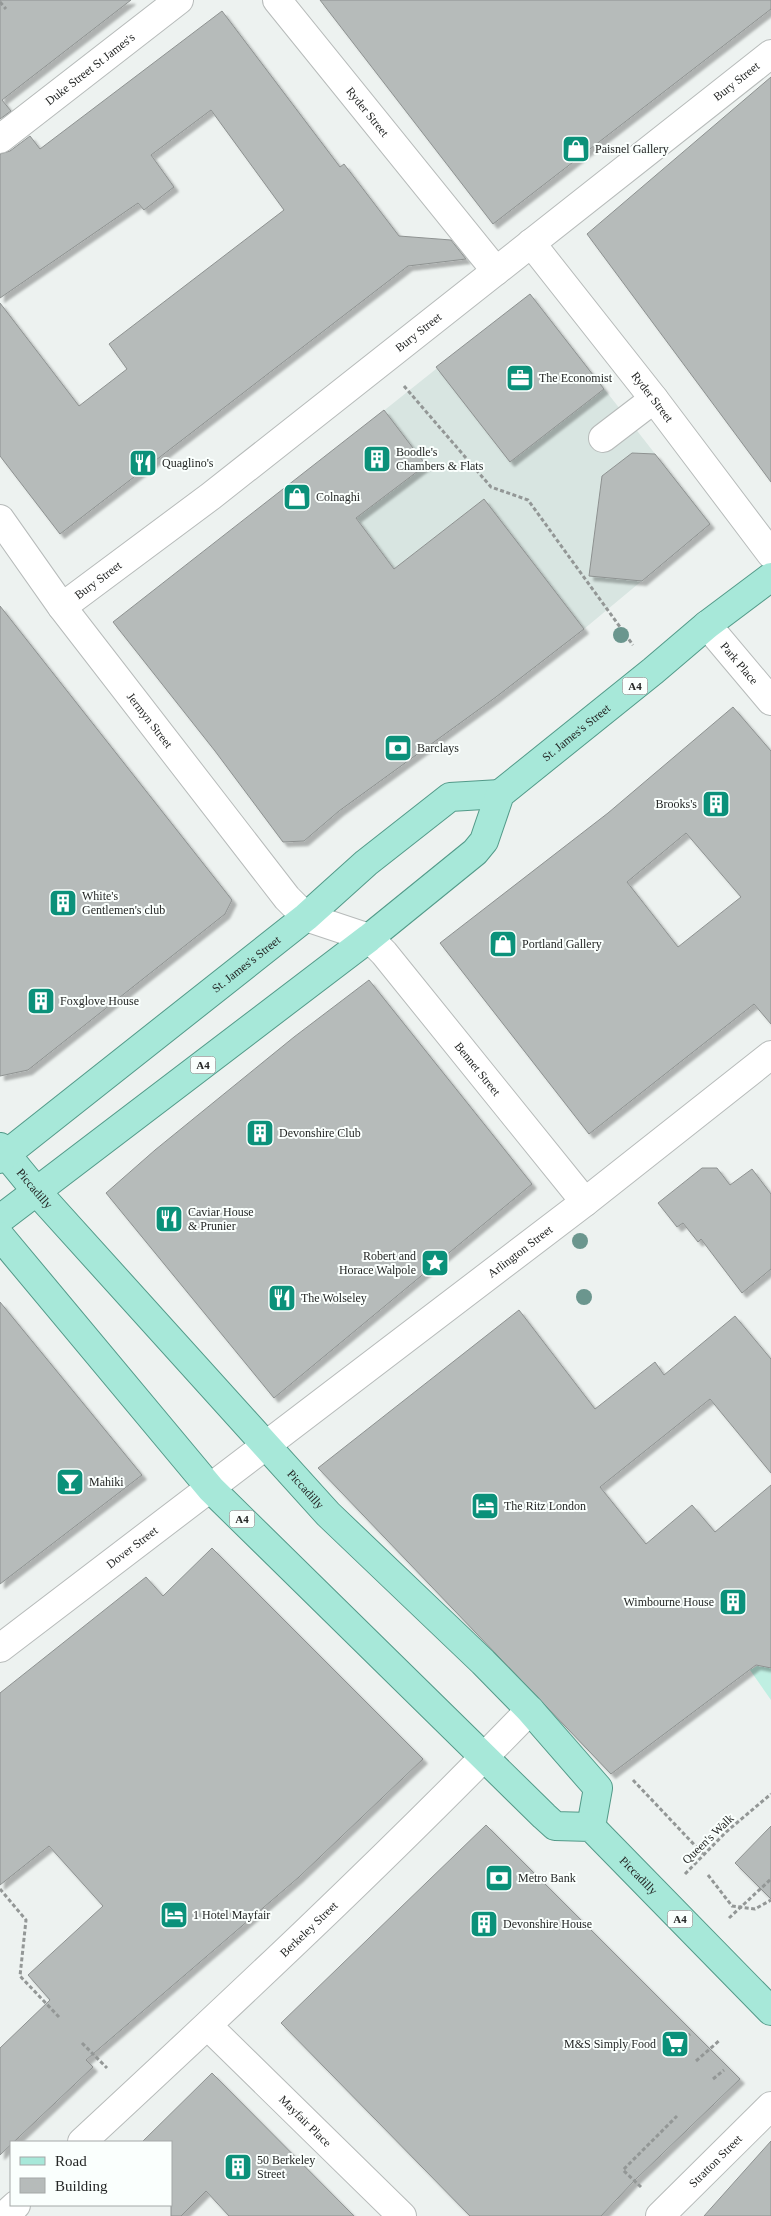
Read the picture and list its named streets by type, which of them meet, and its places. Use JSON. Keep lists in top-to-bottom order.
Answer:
{
  "streets": {
    "main road": ["A4", "St. James's Street", "Piccadilly"],
    "street": [
      "Duke Street St James's",
      "Bury Street",
      "Ryder Street",
      "Park Place",
      "Jermyn Street",
      "Bennet Street",
      "Arlington Street",
      "Dover Street",
      "Berkeley Street",
      "Mayfair Place",
      "Stratton Street"
    ],
    "path": ["Queen's Walk"]
  },
  "crossings": [
    ["Bury Street", "Ryder Street"],
    ["Bury Street", "Jermyn Street"],
    ["Park Place", "St. James's Street"],
    ["A4", "St. James's Street"],
    ["A4", "Bennet Street"],
    ["A4", "Piccadilly"],
    ["A4", "Dover Street"],
    ["A4", "Berkeley Street"],
    ["Jermyn Street", "St. James's Street"],
    ["St. James's Street", "Piccadilly"],
    ["Bennet Street", "Arlington Street"],
    ["Piccadilly", "Arlington Street"],
    ["Piccadilly", "Dover Street"],
    ["Piccadilly", "Queen's Walk"],
    ["Piccadilly", "Berkeley Street"],
    ["Arlington Street", "Dover Street"],
    ["Berkeley Street", "Mayfair Place"]
  ],
  "places": {
    "shop": ["Paisnel Gallery", "Colnaghi", "Portland Gallery"],
    "office": ["The Economist"],
    "building": [
      "Boodle's Chambers & Flats",
      "Brooks's",
      "White's Gentlemen's club",
      "Foxglove House",
      "Devonshire Club",
      "Wimbourne House",
      "Devonshire House",
      "50 Berkeley Street"
    ],
    "restaurant": ["Quaglino's", "Caviar House & Prunier", "The Wolseley"],
    "bank": ["Barclays", "Metro Bank"],
    "place": ["Robert and Horace Walpole"],
    "bar": ["Mahiki"],
    "hotel": ["The Ritz London", "1 Hotel Mayfair"],
    "supermarket": ["M&S Simply Food"]
  },
  "legend": ["Road", "Building"]
}
